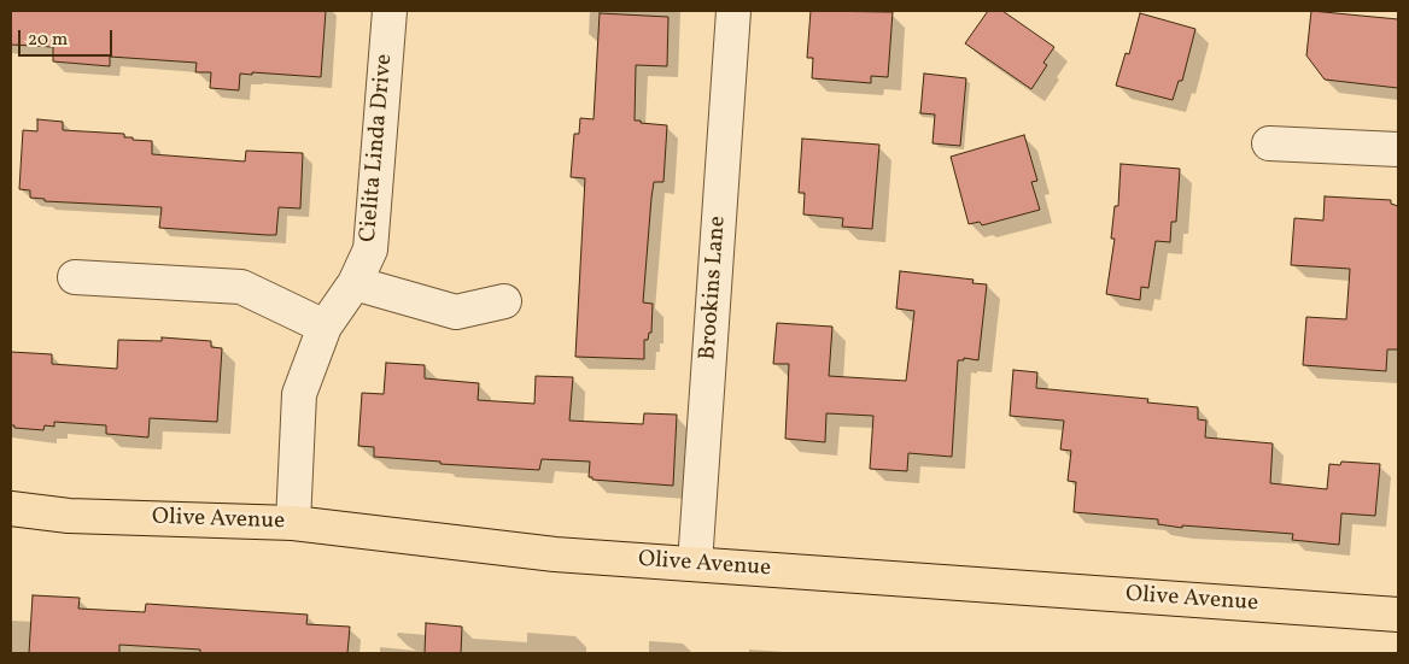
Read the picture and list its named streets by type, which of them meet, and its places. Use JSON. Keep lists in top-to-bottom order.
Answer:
{
  "streets": {
    "main road": ["Olive Avenue"],
    "street": ["Cielita Linda Drive", "Brookins Lane"]
  },
  "crossings": [
    ["Cielita Linda Drive", "Olive Avenue"],
    ["Brookins Lane", "Olive Avenue"]
  ],
  "scale_bar": "20 m"
}
